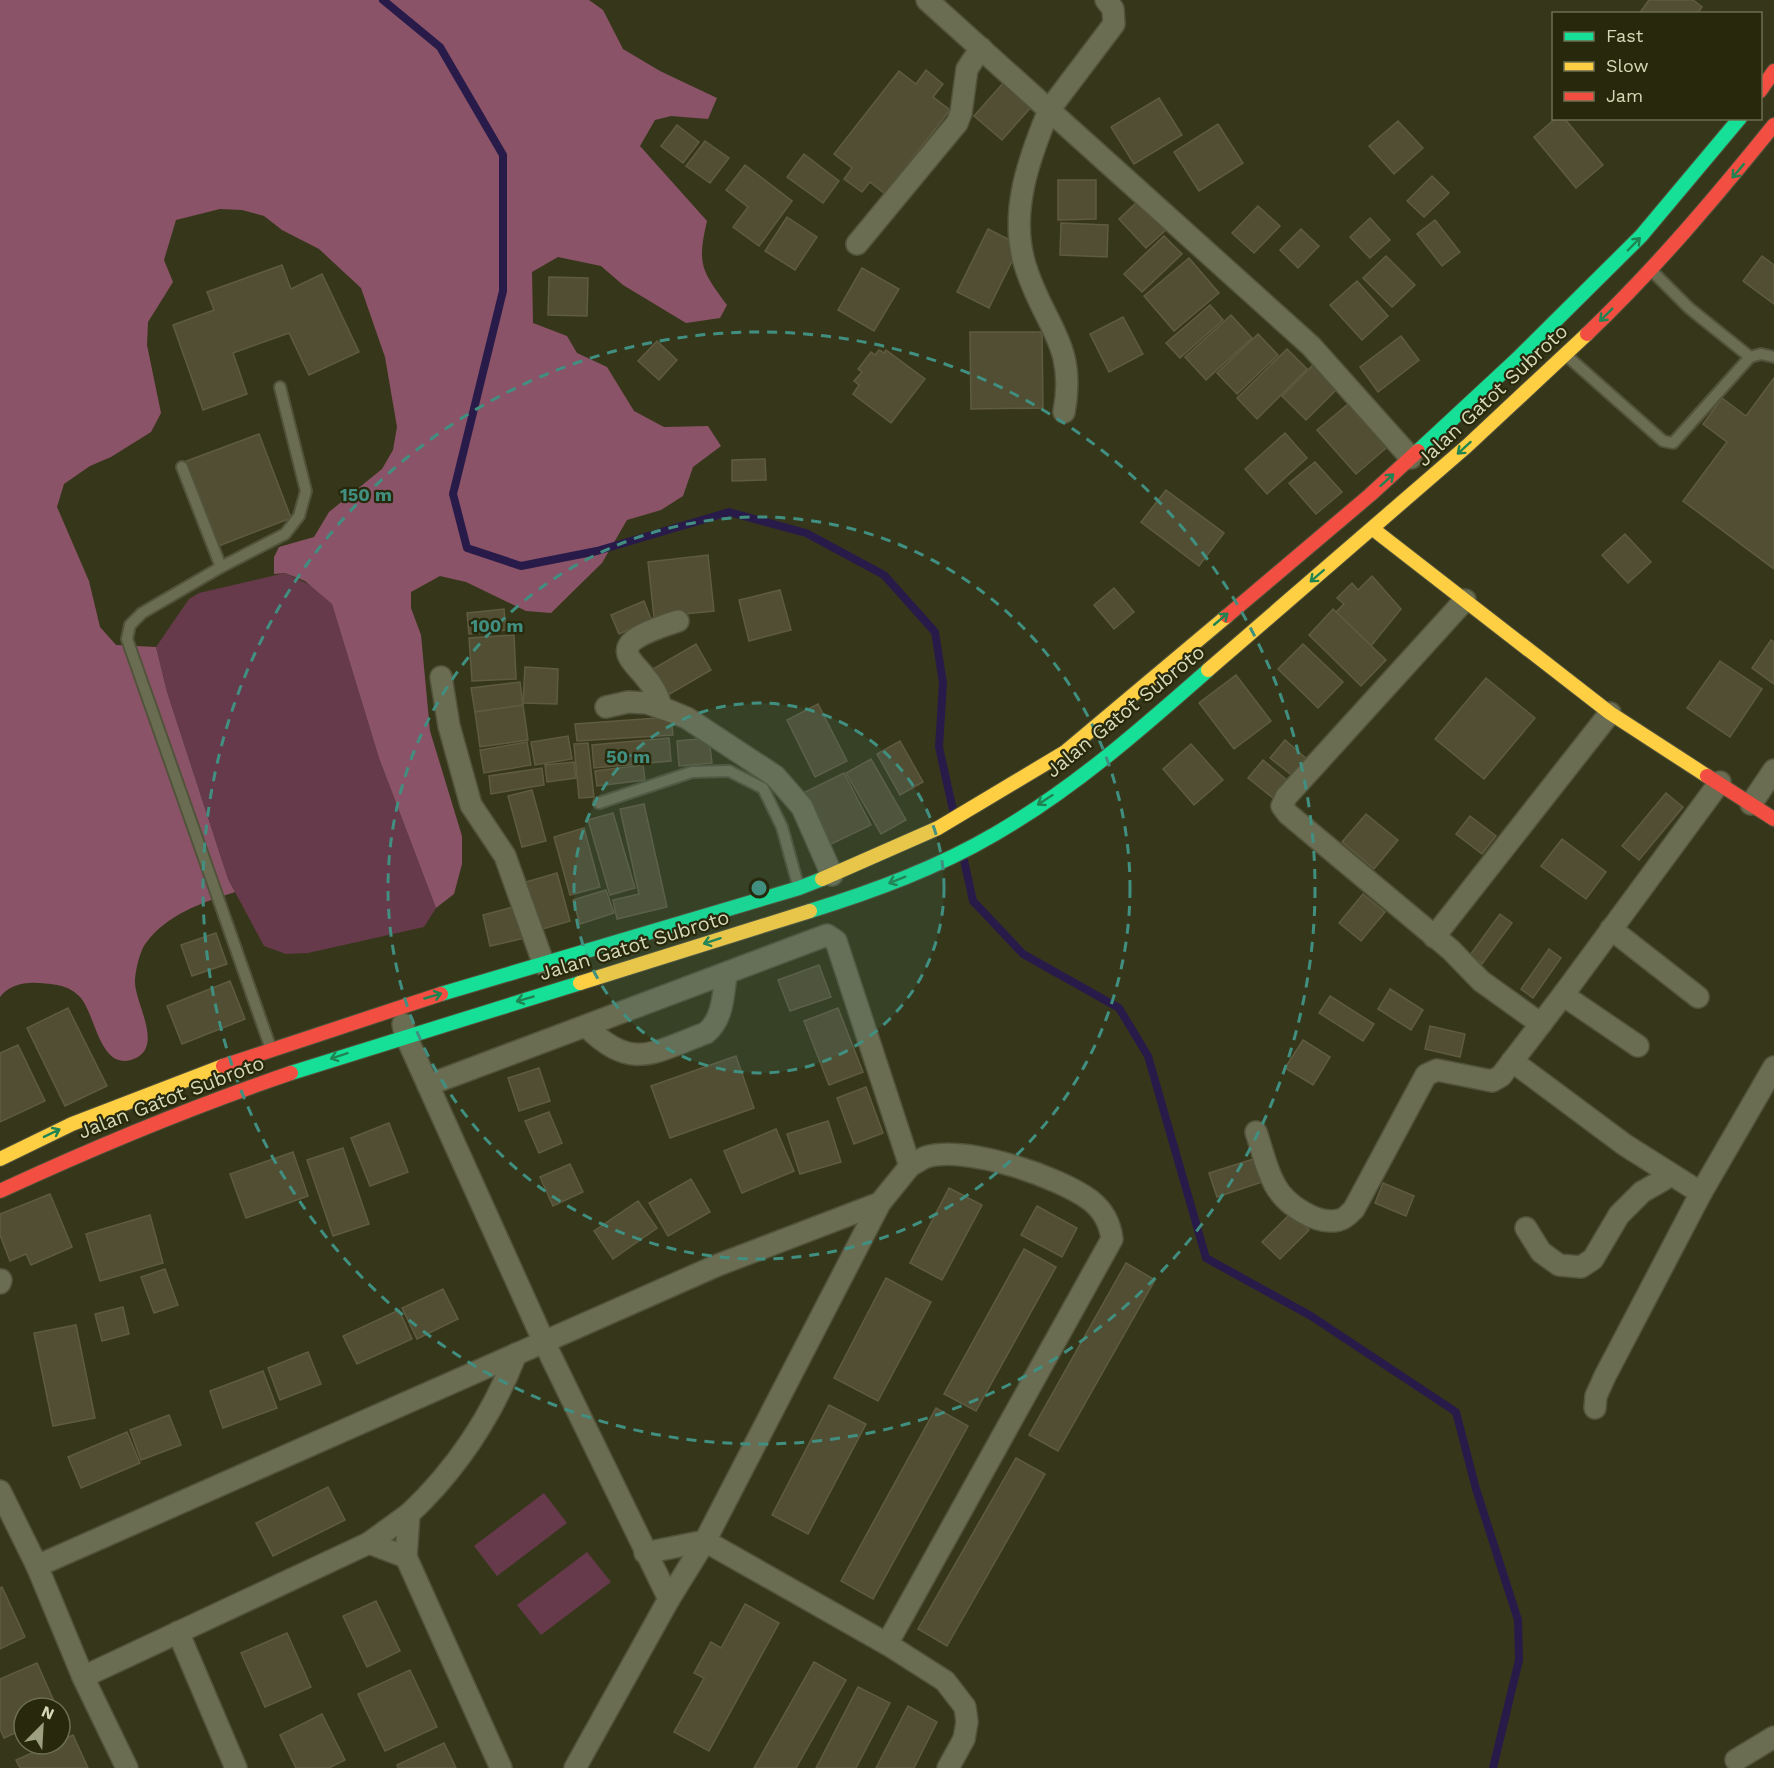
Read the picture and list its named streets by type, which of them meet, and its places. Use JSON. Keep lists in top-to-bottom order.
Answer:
{
  "streets": {
    "main road": ["Jalan Gatot Subroto"]
  },
  "legend": ["Fast", "Slow", "Jam"],
  "north": "top right",
  "rings": ["150 m", "100 m", "50 m"]
}
